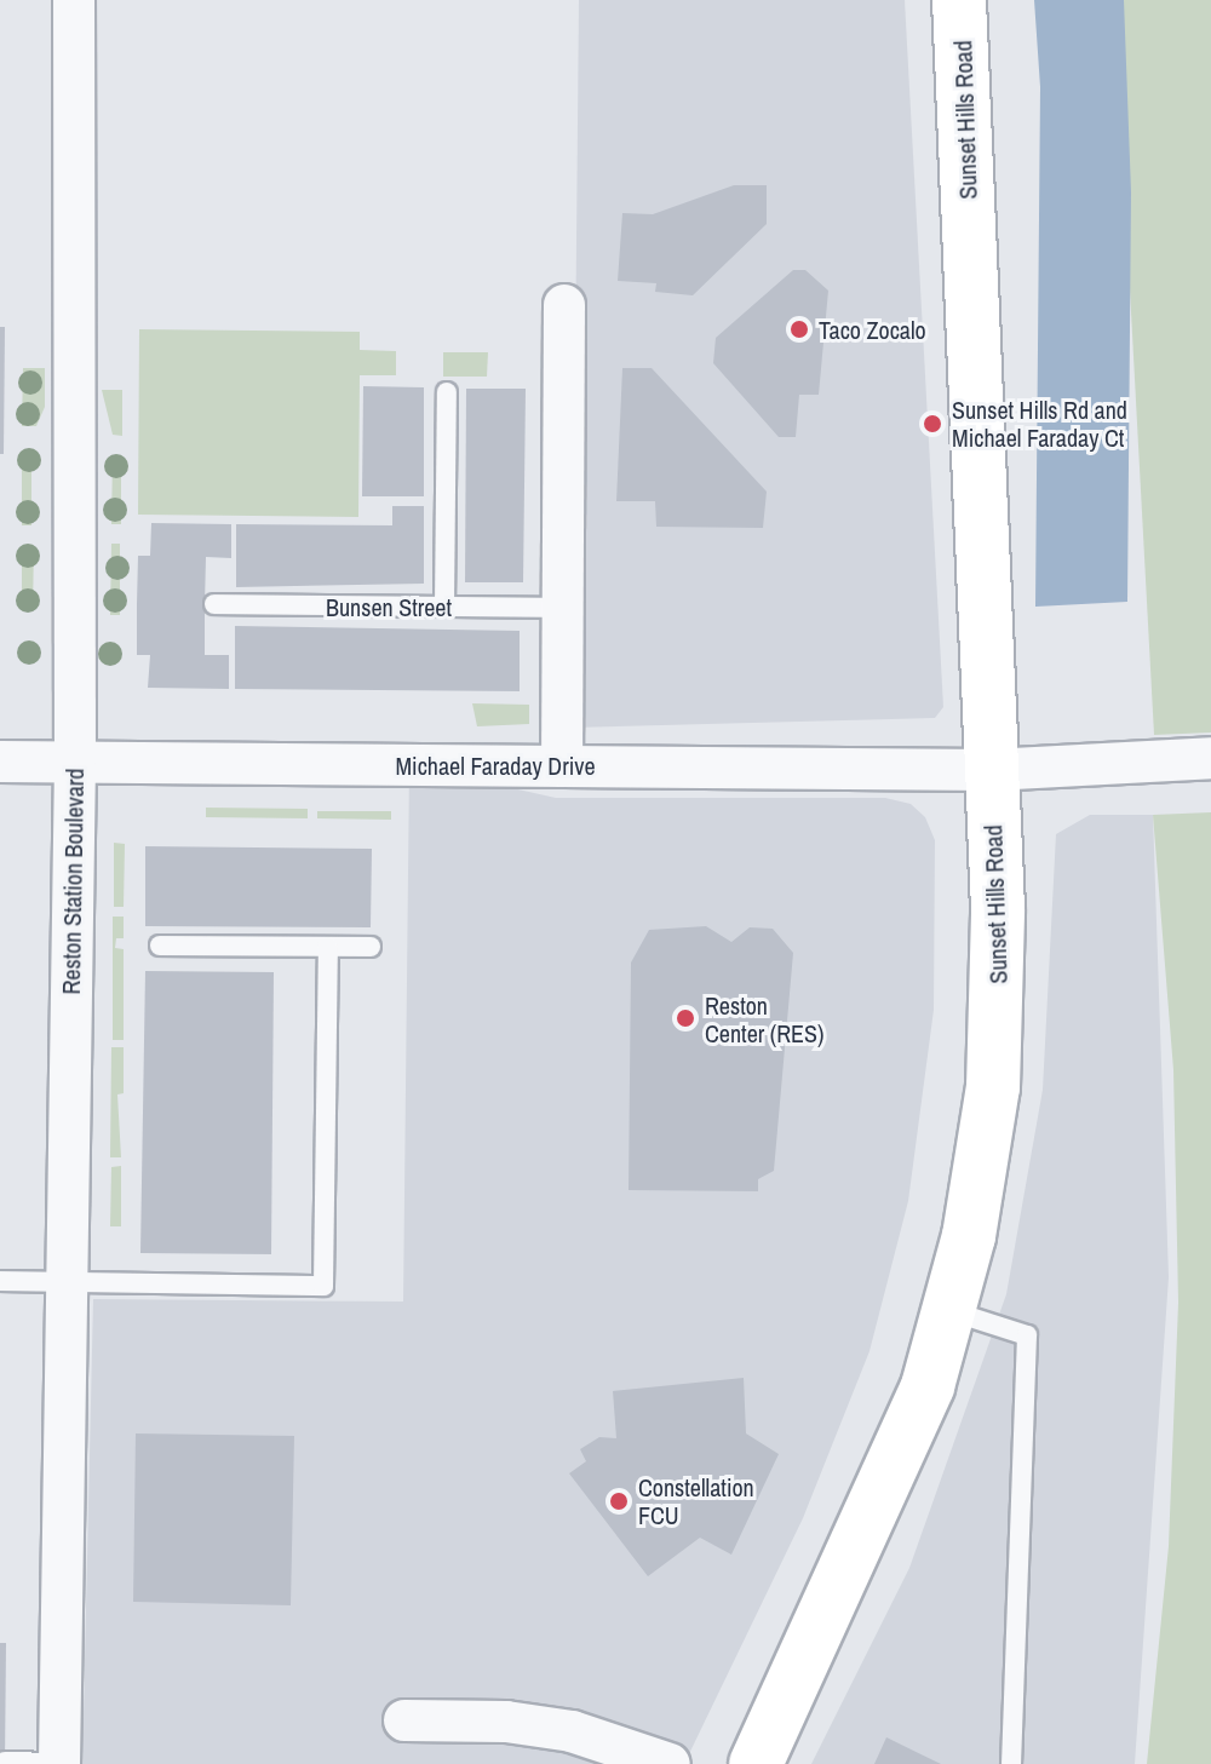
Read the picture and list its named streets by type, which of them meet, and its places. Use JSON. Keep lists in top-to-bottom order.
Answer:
{
  "streets": {
    "main road": ["Sunset Hills Road"],
    "street": ["Michael Faraday Drive", "Reston Station Boulevard"],
    "lane": ["Bunsen Street"]
  },
  "crossings": [
    ["Sunset Hills Road", "Michael Faraday Drive"],
    ["Michael Faraday Drive", "Reston Station Boulevard"]
  ],
  "places": [
    "Taco Zocalo",
    "Sunset Hills Rd and Michael Faraday Ct",
    "Reston Center (RES)",
    "Constellation FCU"
  ]
}
